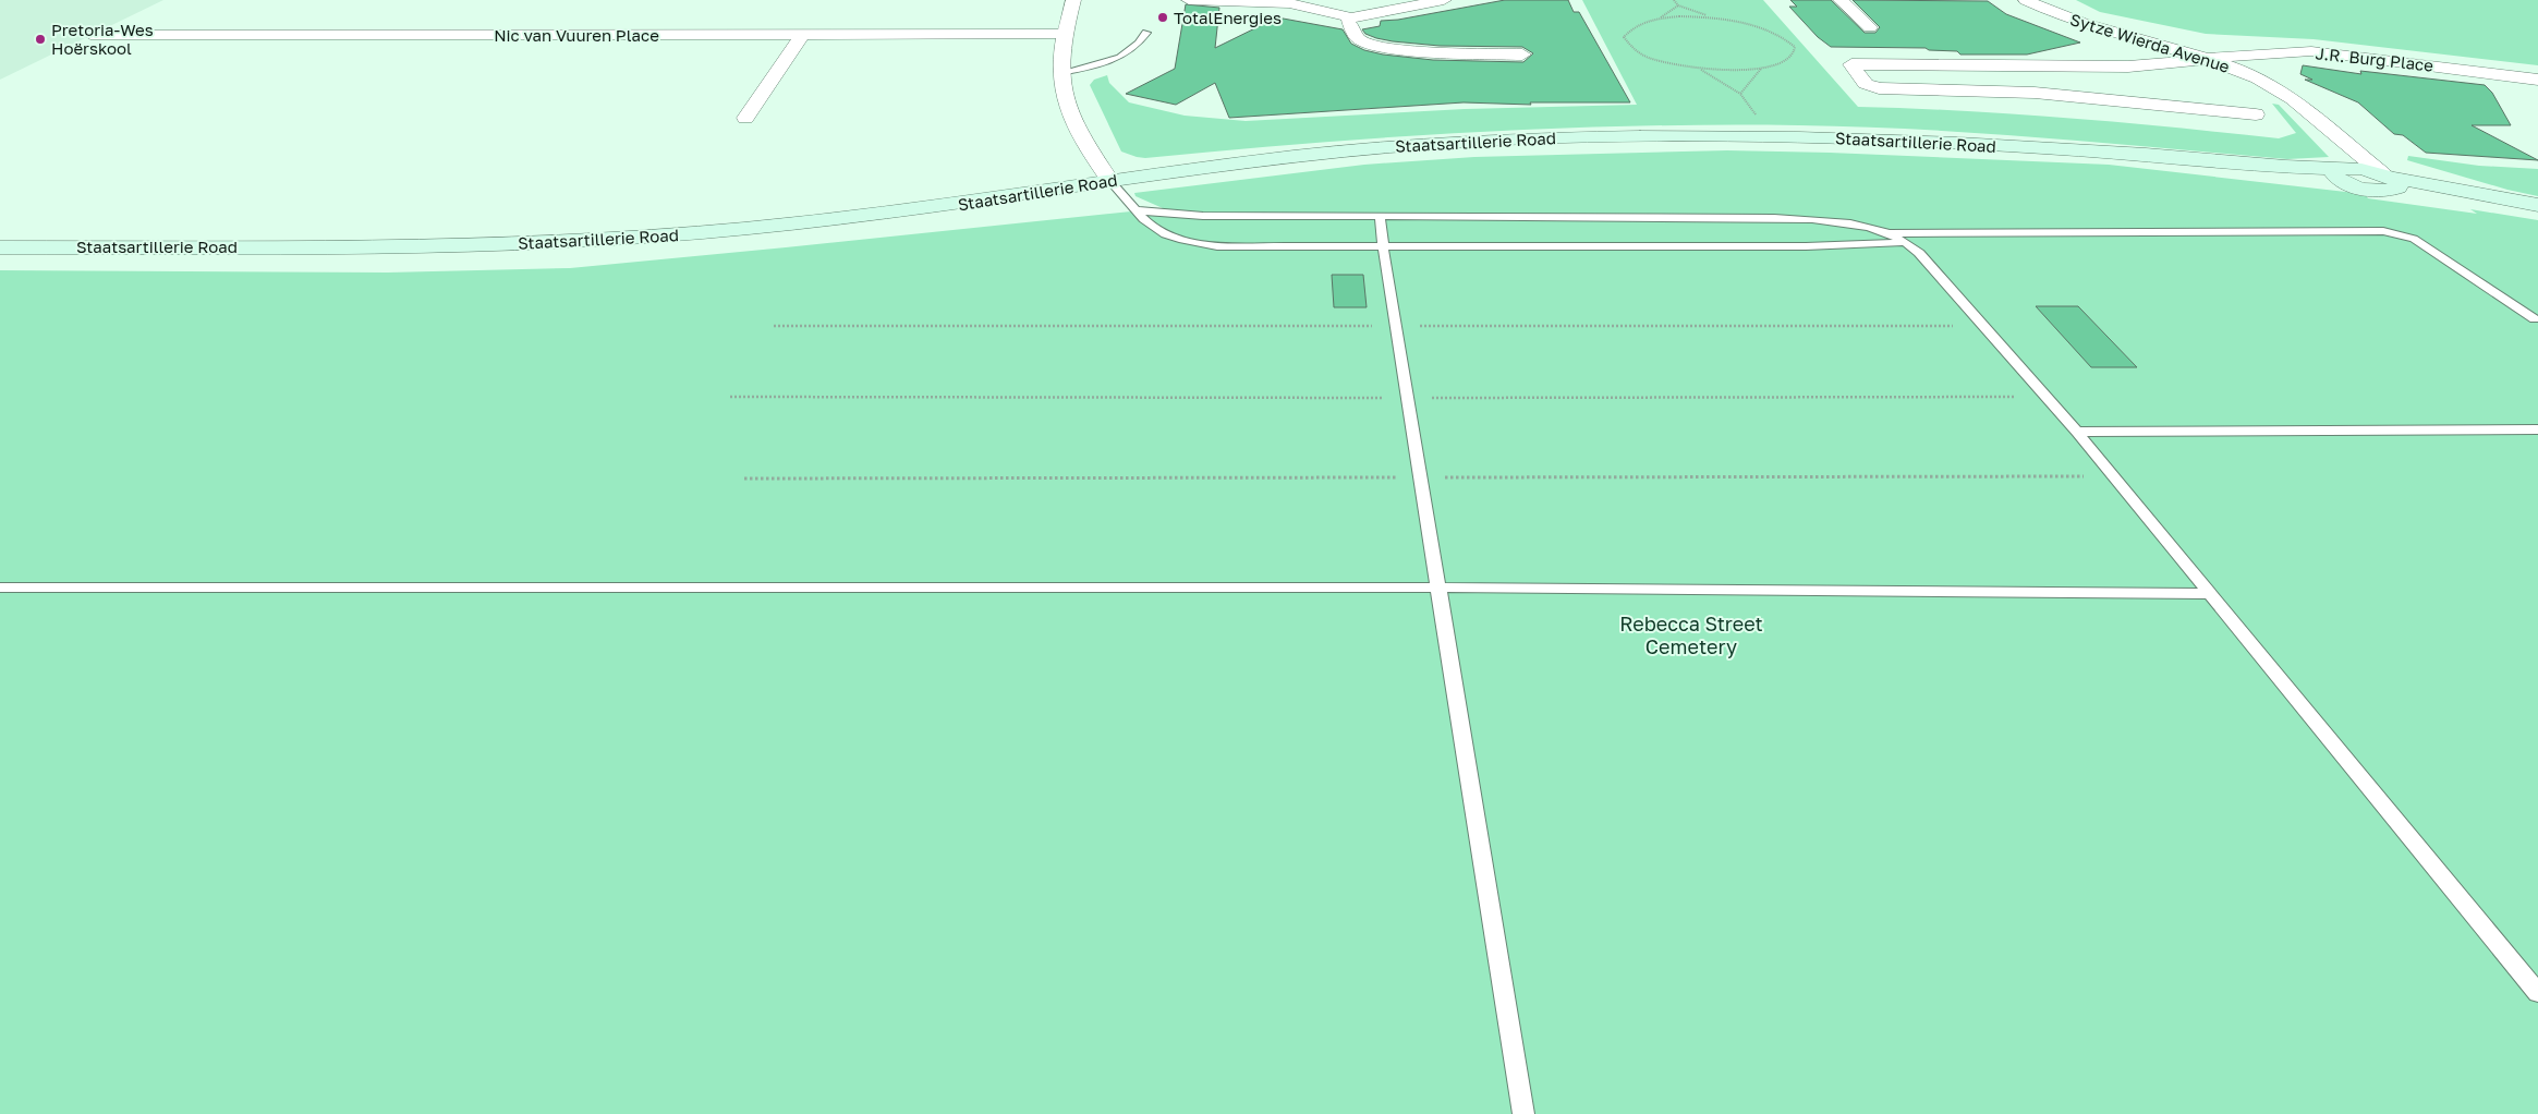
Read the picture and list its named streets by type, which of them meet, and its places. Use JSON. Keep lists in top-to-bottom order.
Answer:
{
  "streets": {
    "street": [
      "Nic van Vuuren Place",
      "Sytze Wierda Avenue",
      "J.R. Burg Place",
      "Staatsartillerie Road"
    ]
  },
  "crossings": [
    ["Sytze Wierda Avenue", "J.R. Burg Place"],
    ["Sytze Wierda Avenue", "Staatsartillerie Road"]
  ],
  "parks": ["Rebecca Street Cemetery"],
  "places": ["TotalEnergies", "Pretoria-Wes Hoërskool"]
}
